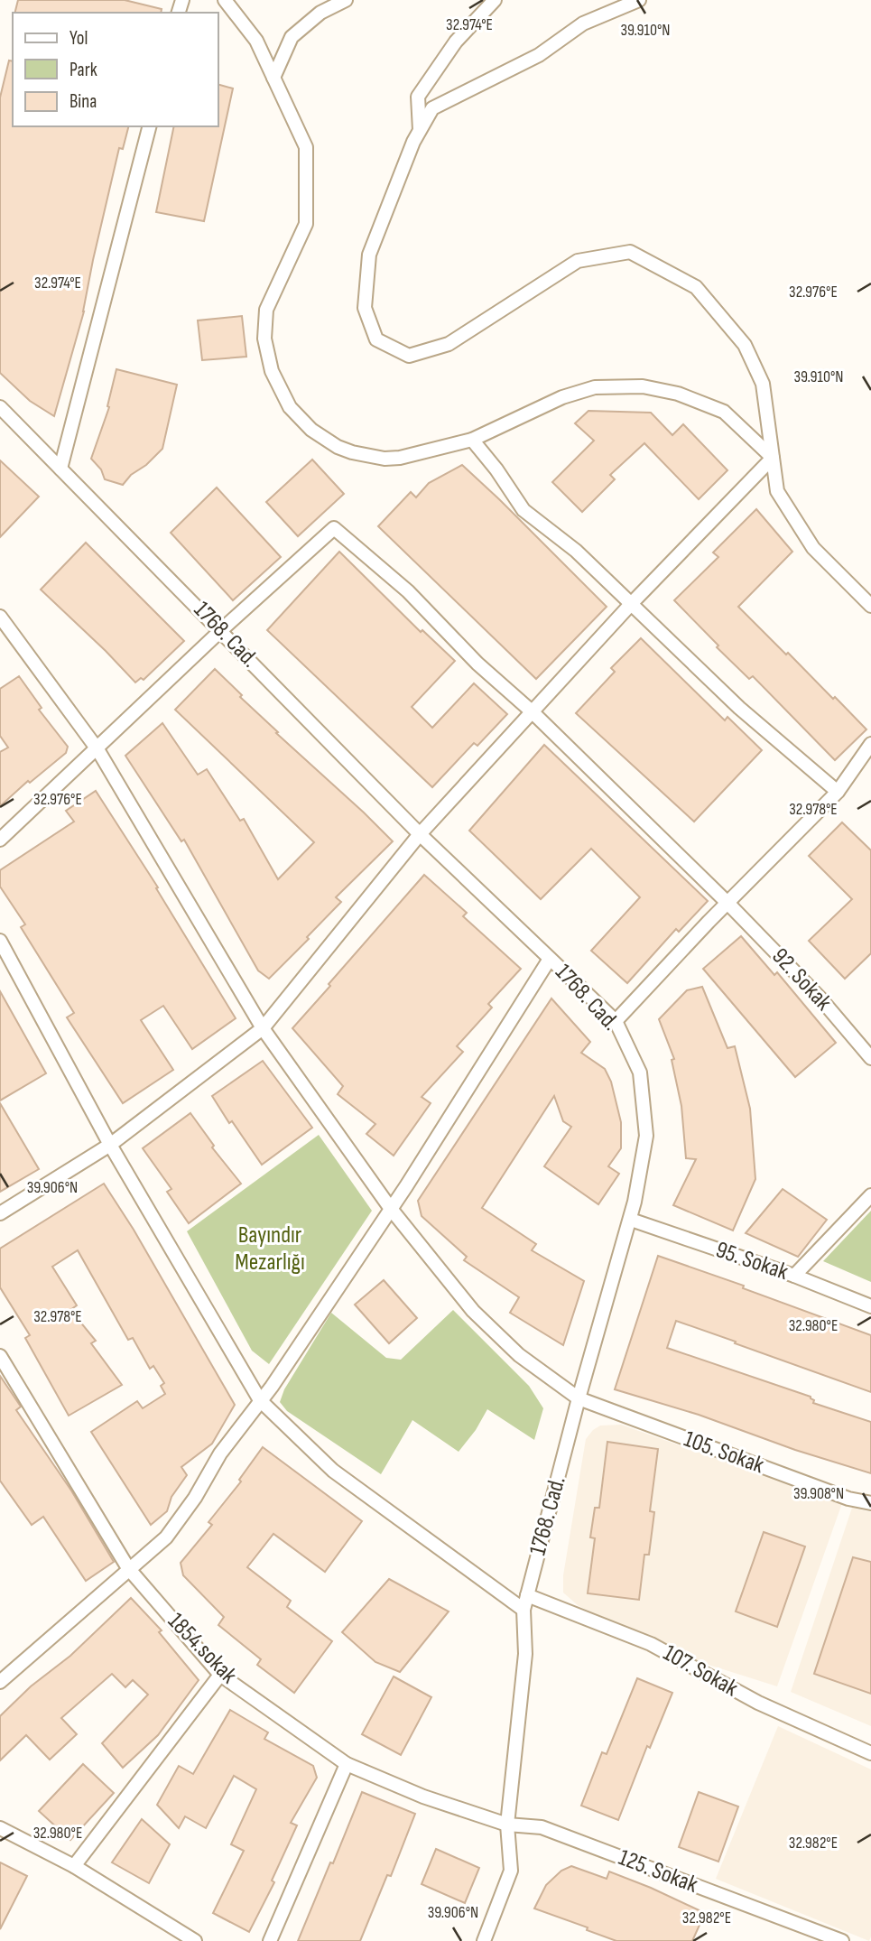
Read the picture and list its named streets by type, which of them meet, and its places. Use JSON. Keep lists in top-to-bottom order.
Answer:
{
  "streets": {
    "street": [
      "1768. Cad.",
      "92. Sokak",
      "95. Sokak",
      "105. Sokak",
      "1854.sokak",
      "107. Sokak",
      "125. Sokak"
    ]
  },
  "crossings": [
    ["1768. Cad.", "92. Sokak"],
    ["1768. Cad.", "95. Sokak"],
    ["1768. Cad.", "105. Sokak"],
    ["1768. Cad.", "1854.sokak"],
    ["1768. Cad.", "107. Sokak"],
    ["1768. Cad.", "125. Sokak"],
    ["1854.sokak", "125. Sokak"]
  ],
  "parks": ["Bayındır Mezarlığı"],
  "legend": ["Yol", "Park", "Bina"],
  "coordinates": [
    "32.974°E",
    "39.910°N",
    "32.976°E",
    "32.978°E",
    "39.906°N",
    "32.980°E",
    "39.908°N",
    "32.982°E"
  ]
}
